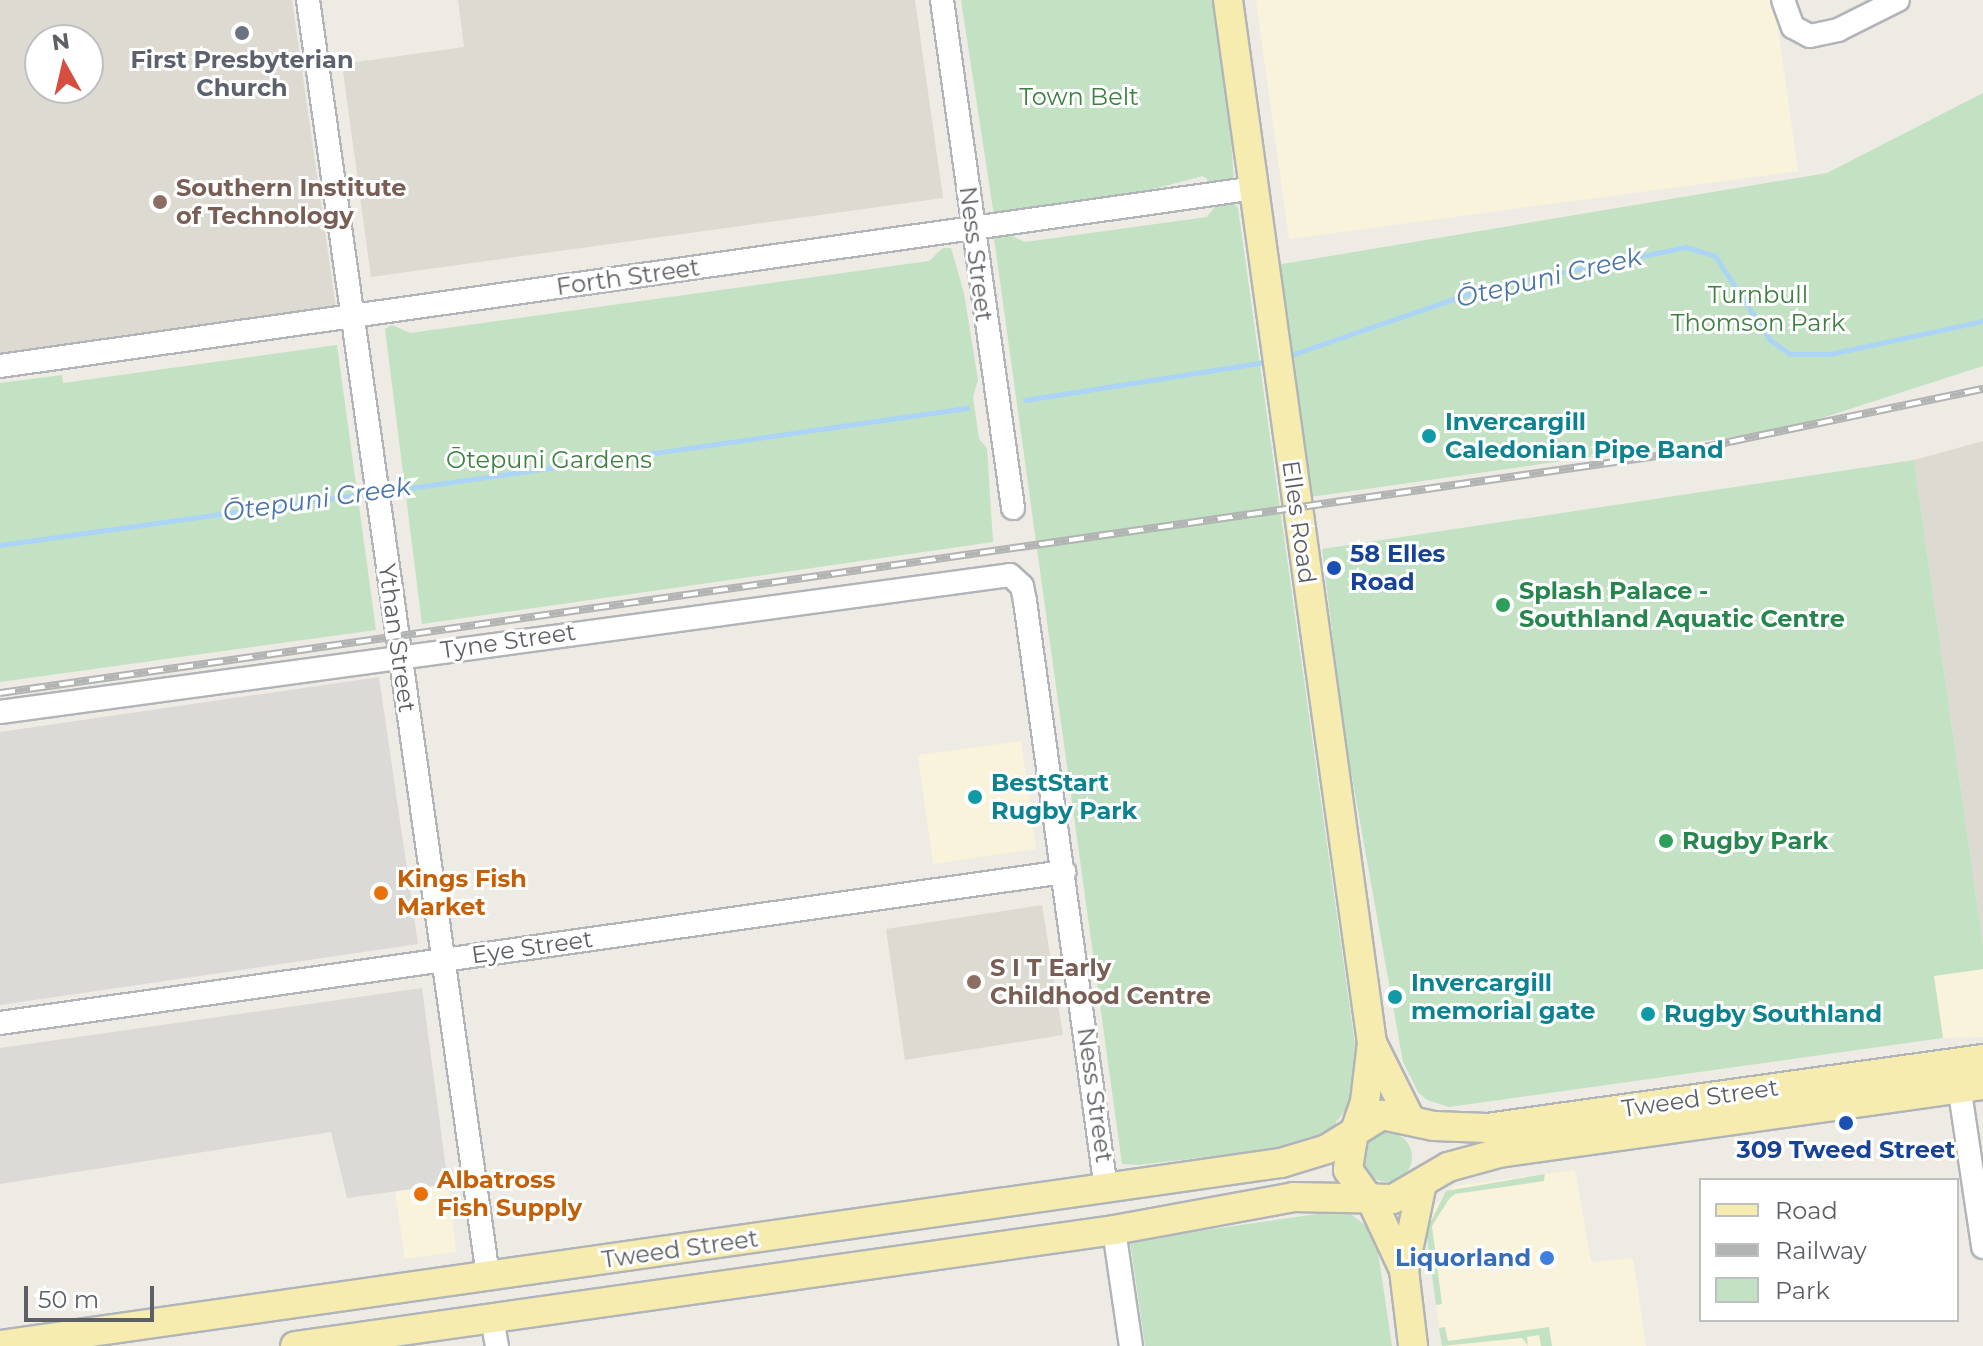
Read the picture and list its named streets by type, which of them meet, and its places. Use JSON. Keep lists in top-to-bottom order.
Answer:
{
  "streets": {
    "main road": ["Elles Road", "Tweed Street"],
    "street": [
      "Ness Street",
      "Forth Street",
      "Ythan Street",
      "Tyne Street",
      "Eye Street"
    ]
  },
  "crossings": [
    ["Ness Street", "Forth Street"],
    ["Ness Street", "Tyne Street"],
    ["Ness Street", "Eye Street"],
    ["Ness Street", "Tweed Street"],
    ["Forth Street", "Elles Road"],
    ["Forth Street", "Ythan Street"],
    ["Elles Road", "Tweed Street"],
    ["Ythan Street", "Tyne Street"],
    ["Ythan Street", "Eye Street"],
    ["Ythan Street", "Tweed Street"]
  ],
  "water": ["Ōtepuni Creek"],
  "parks": ["Town Belt", "Turnbull Thomson Park", "Ōtepuni Gardens"],
  "places": [
    "First Presbyterian Church",
    "Southern Institute of Technology",
    "Invercargill Caledonian Pipe Band",
    "58 Elles Road",
    "Splash Palace - Southland Aquatic Centre",
    "BestStart Rugby Park",
    "Rugby Park",
    "Kings Fish Market",
    "S I T Early Childhood Centre",
    "Invercargill memorial gate",
    "Rugby Southland",
    "309 Tweed Street",
    "Albatross Fish Supply",
    "Liquorland"
  ],
  "legend": ["Road", "Railway", "Park"],
  "scale_bar": "50 m",
  "north": "top"
}
